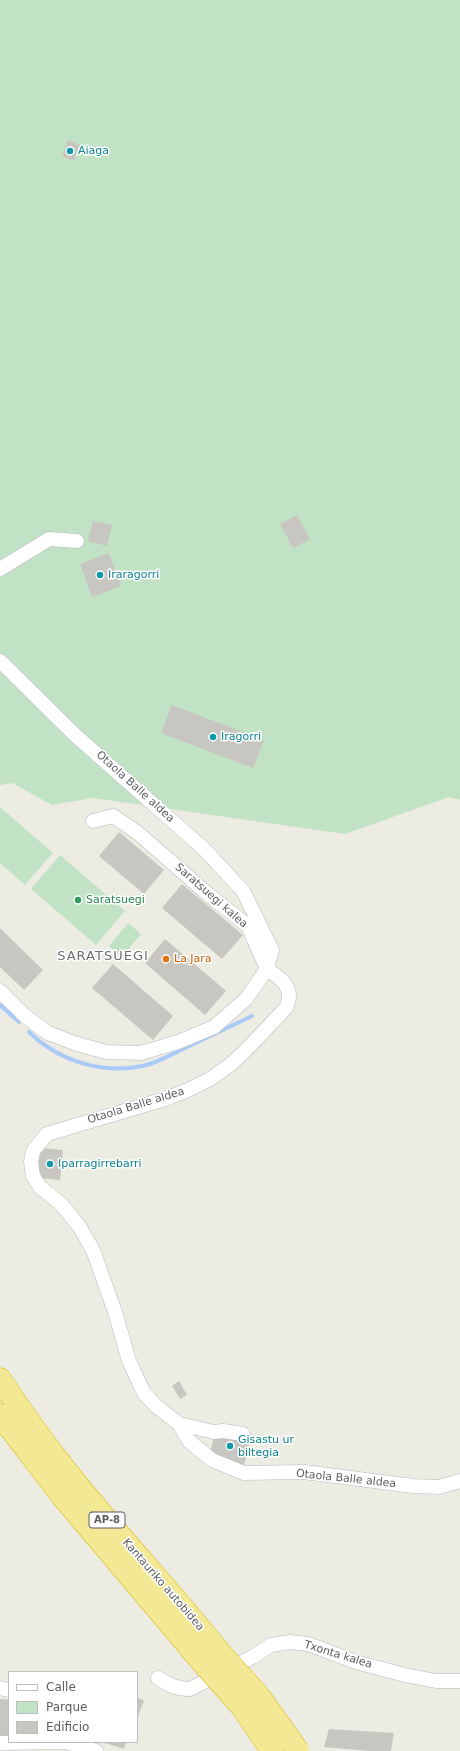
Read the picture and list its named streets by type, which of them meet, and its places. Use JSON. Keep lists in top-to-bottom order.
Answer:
{
  "streets": {
    "highway": ["AP-8", "Kantauriko autobidea"],
    "street": ["Otaola Balle aldea", "Saratsuegi kalea", "Txonta kalea"]
  },
  "crossings": [
    ["Otaola Balle aldea", "Saratsuegi kalea"]
  ],
  "districts": ["SARATSUEGI"],
  "places": [
    "Aiaga",
    "Iraragorri",
    "Iragorri",
    "Saratsuegi",
    "La Jara",
    "Iparragirrebarri",
    "Gisastu ur biltegia"
  ],
  "legend": ["Calle", "Parque", "Edificio"]
}
